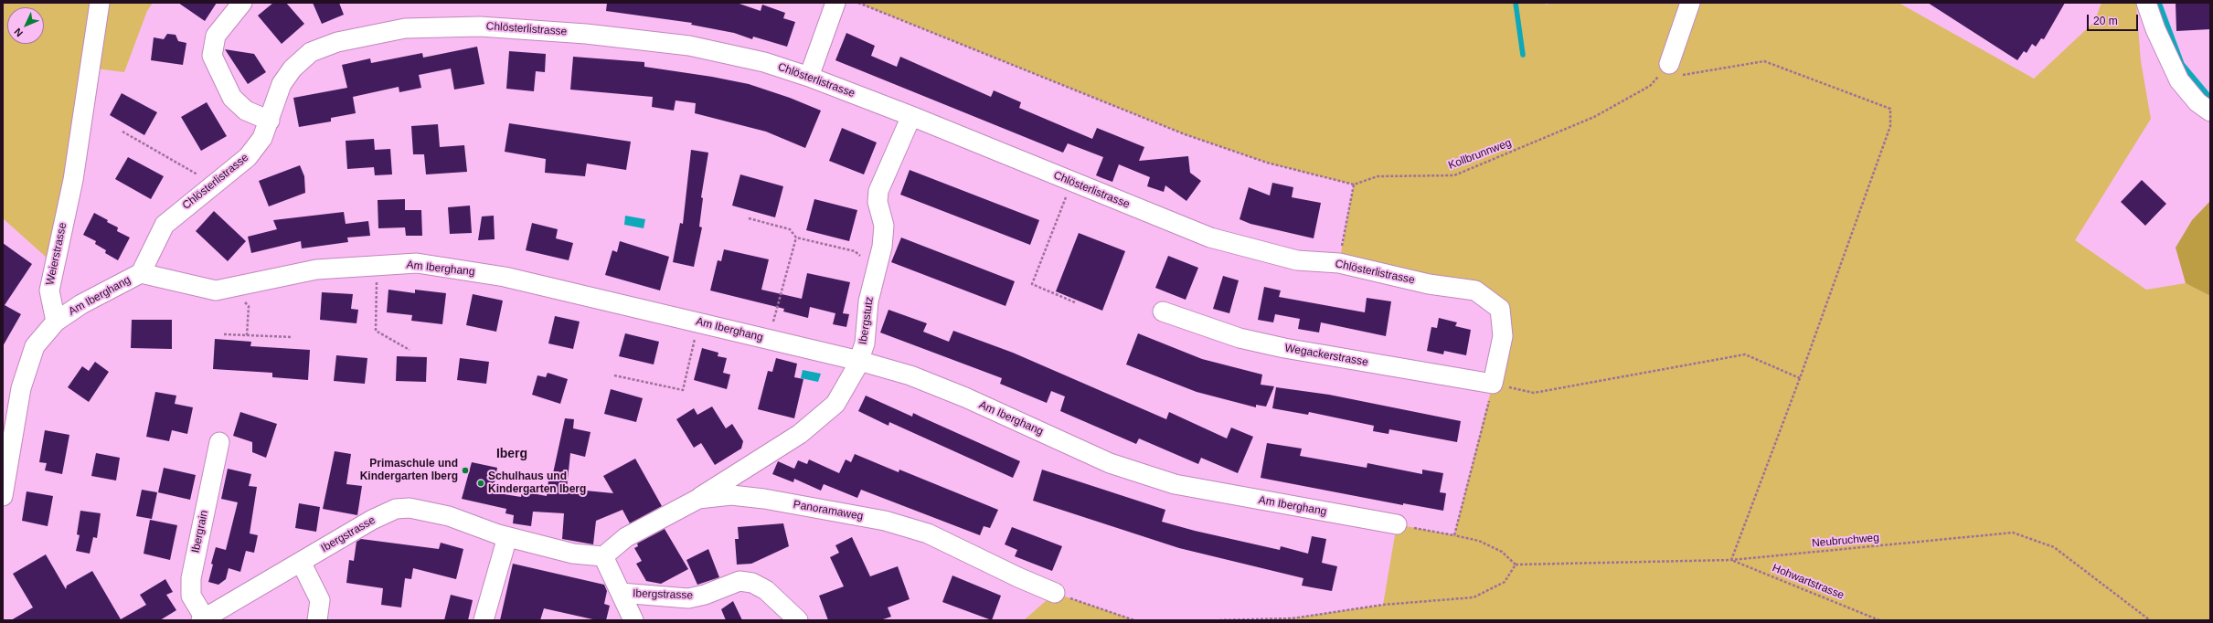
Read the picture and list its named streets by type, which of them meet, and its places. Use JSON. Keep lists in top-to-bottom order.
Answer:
{
  "streets": {
    "street": [
      "Chlösterlistrasse",
      "Weierstrasse",
      "Am Iberghang",
      "Ibergstutz",
      "Wegackerstrasse",
      "Panoramaweg",
      "Ibergrain",
      "Ibergstrasse"
    ],
    "path": ["Kollbrunnweg", "Neubruchweg", "Hohwartstrasse"]
  },
  "crossings": [
    ["Chlösterlistrasse", "Am Iberghang"],
    ["Chlösterlistrasse", "Ibergstutz"],
    ["Chlösterlistrasse", "Wegackerstrasse"],
    ["Weierstrasse", "Am Iberghang"],
    ["Am Iberghang", "Ibergstutz"],
    ["Ibergstutz", "Panoramaweg"],
    ["Panoramaweg", "Ibergstrasse"],
    ["Ibergrain", "Ibergstrasse"],
    ["Neubruchweg", "Hohwartstrasse"]
  ],
  "districts": ["Iberg"],
  "places": ["Primaschule und Kindergarten Iberg", "Schulhaus und Kindergarten Iberg"],
  "scale_bar": "20 m",
  "north": "bottom left"
}
